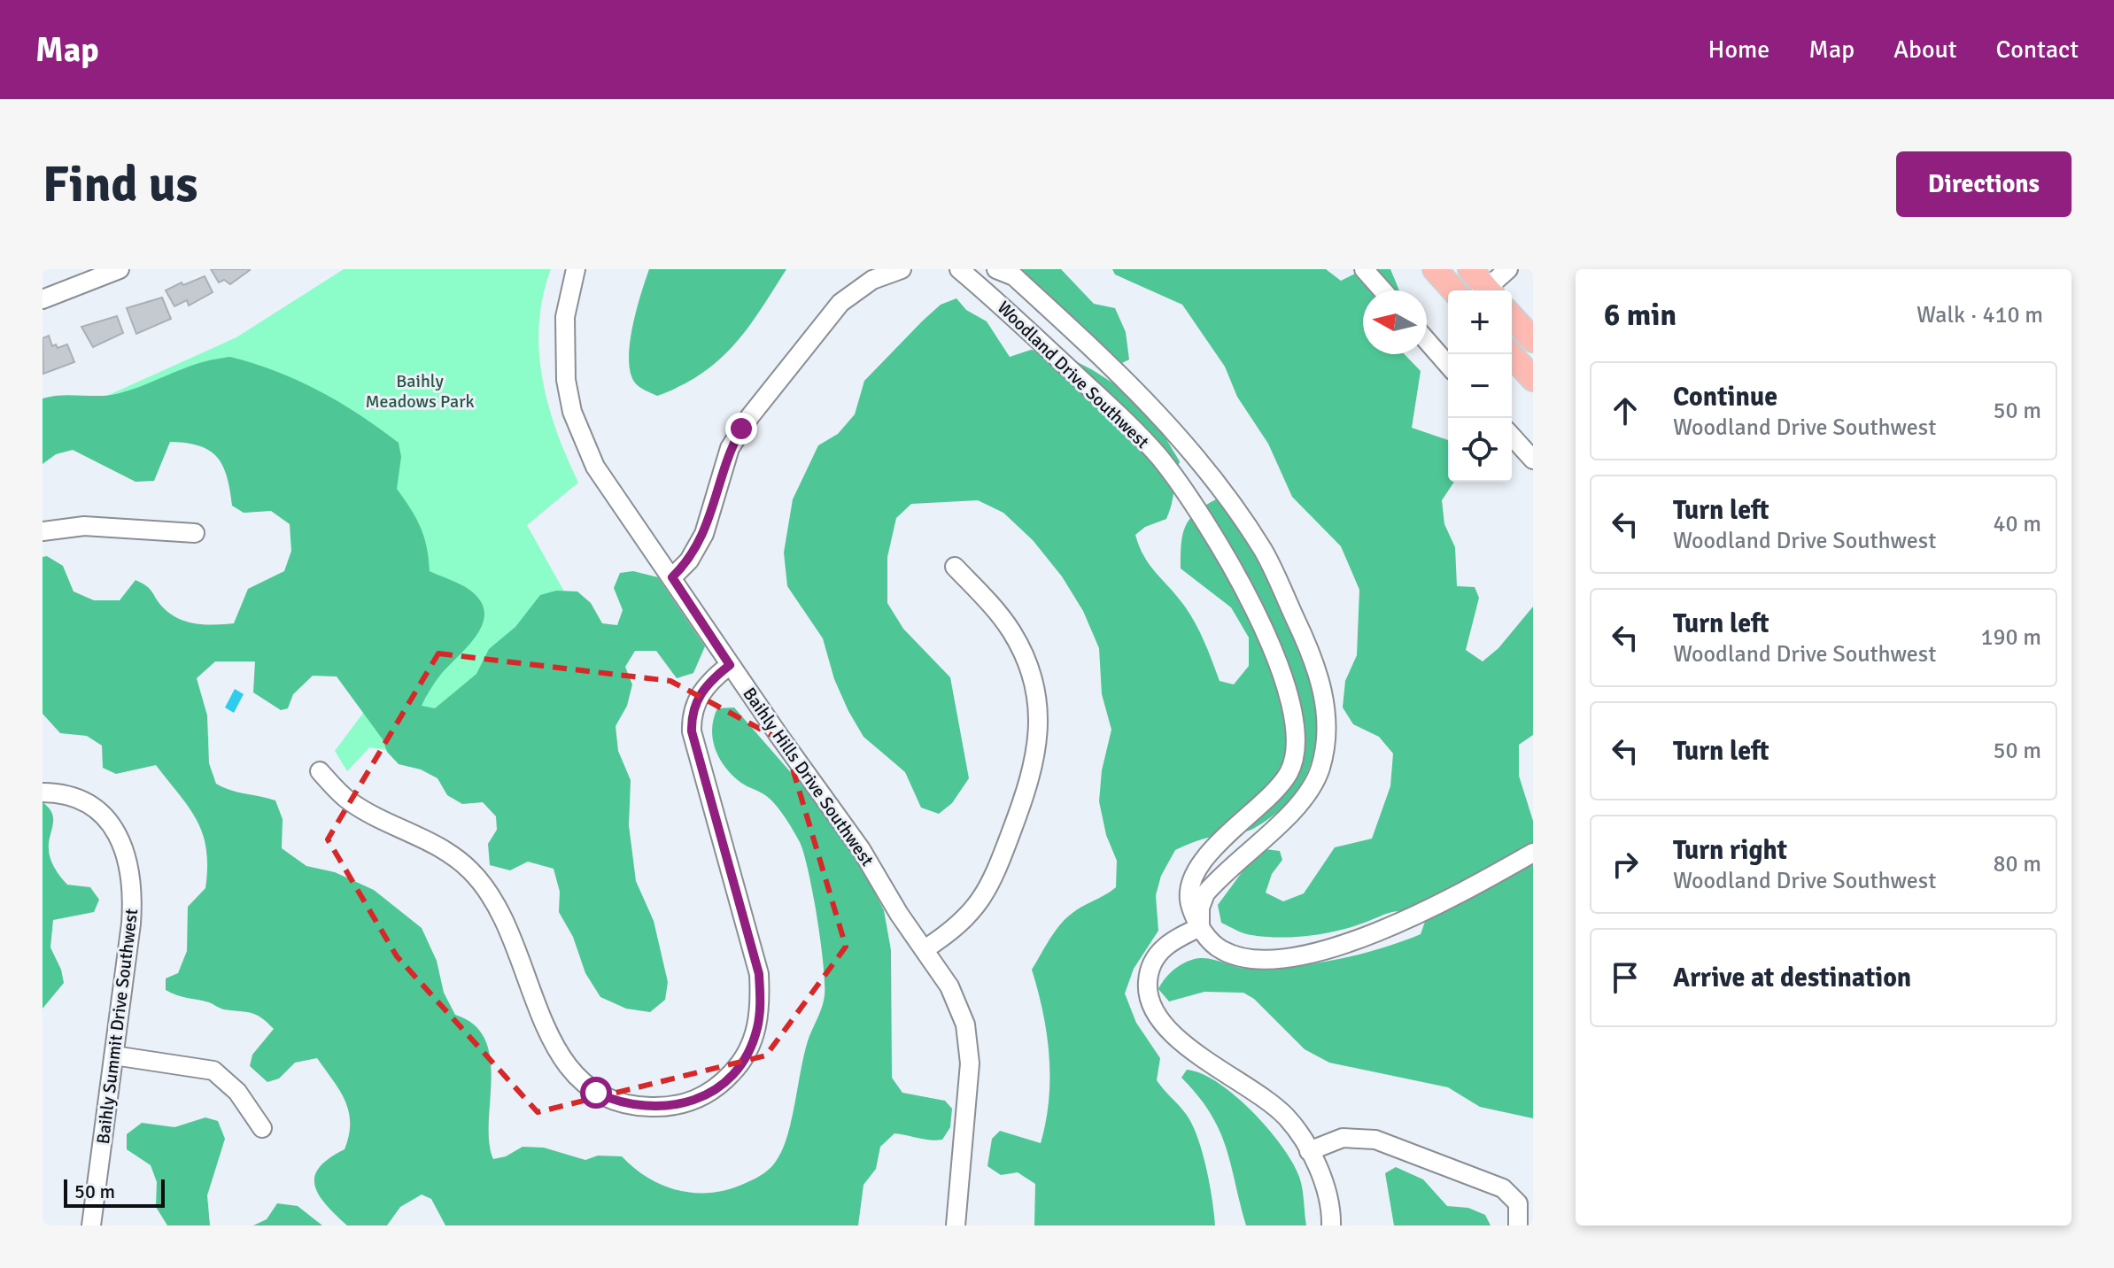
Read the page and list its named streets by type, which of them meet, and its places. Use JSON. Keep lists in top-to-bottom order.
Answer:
{
  "streets": {
    "street": ["Woodland Drive Southwest", "Baihly Hills Drive Southwest", "Baihly Summit Drive Southwest"]
  },
  "parks": ["Baihly Meadows Park"],
  "scale_bar": "50 m",
  "north": "left",
  "page": {
    "header": "Map",
    "nav": [
      "Home",
      "Map",
      "About",
      "Contact"
    ],
    "buttons": "Directions",
    "title": "Find us",
    "heading": ["6 min", "Walk · 410 m"],
    "map_buttons": ["+", "−"],
    "list": [
      ["Continue", "Woodland Drive Southwest", "50 m"],
      ["Turn left", "Woodland Drive Southwest", "40 m"],
      ["Turn left", "Woodland Drive Southwest", "190 m"],
      ["Turn left", "50 m"],
      ["Turn right", "Woodland Drive Southwest", "80 m"],
      "Arrive at destination"
    ],
    "scale": "50 m"
  }
}
